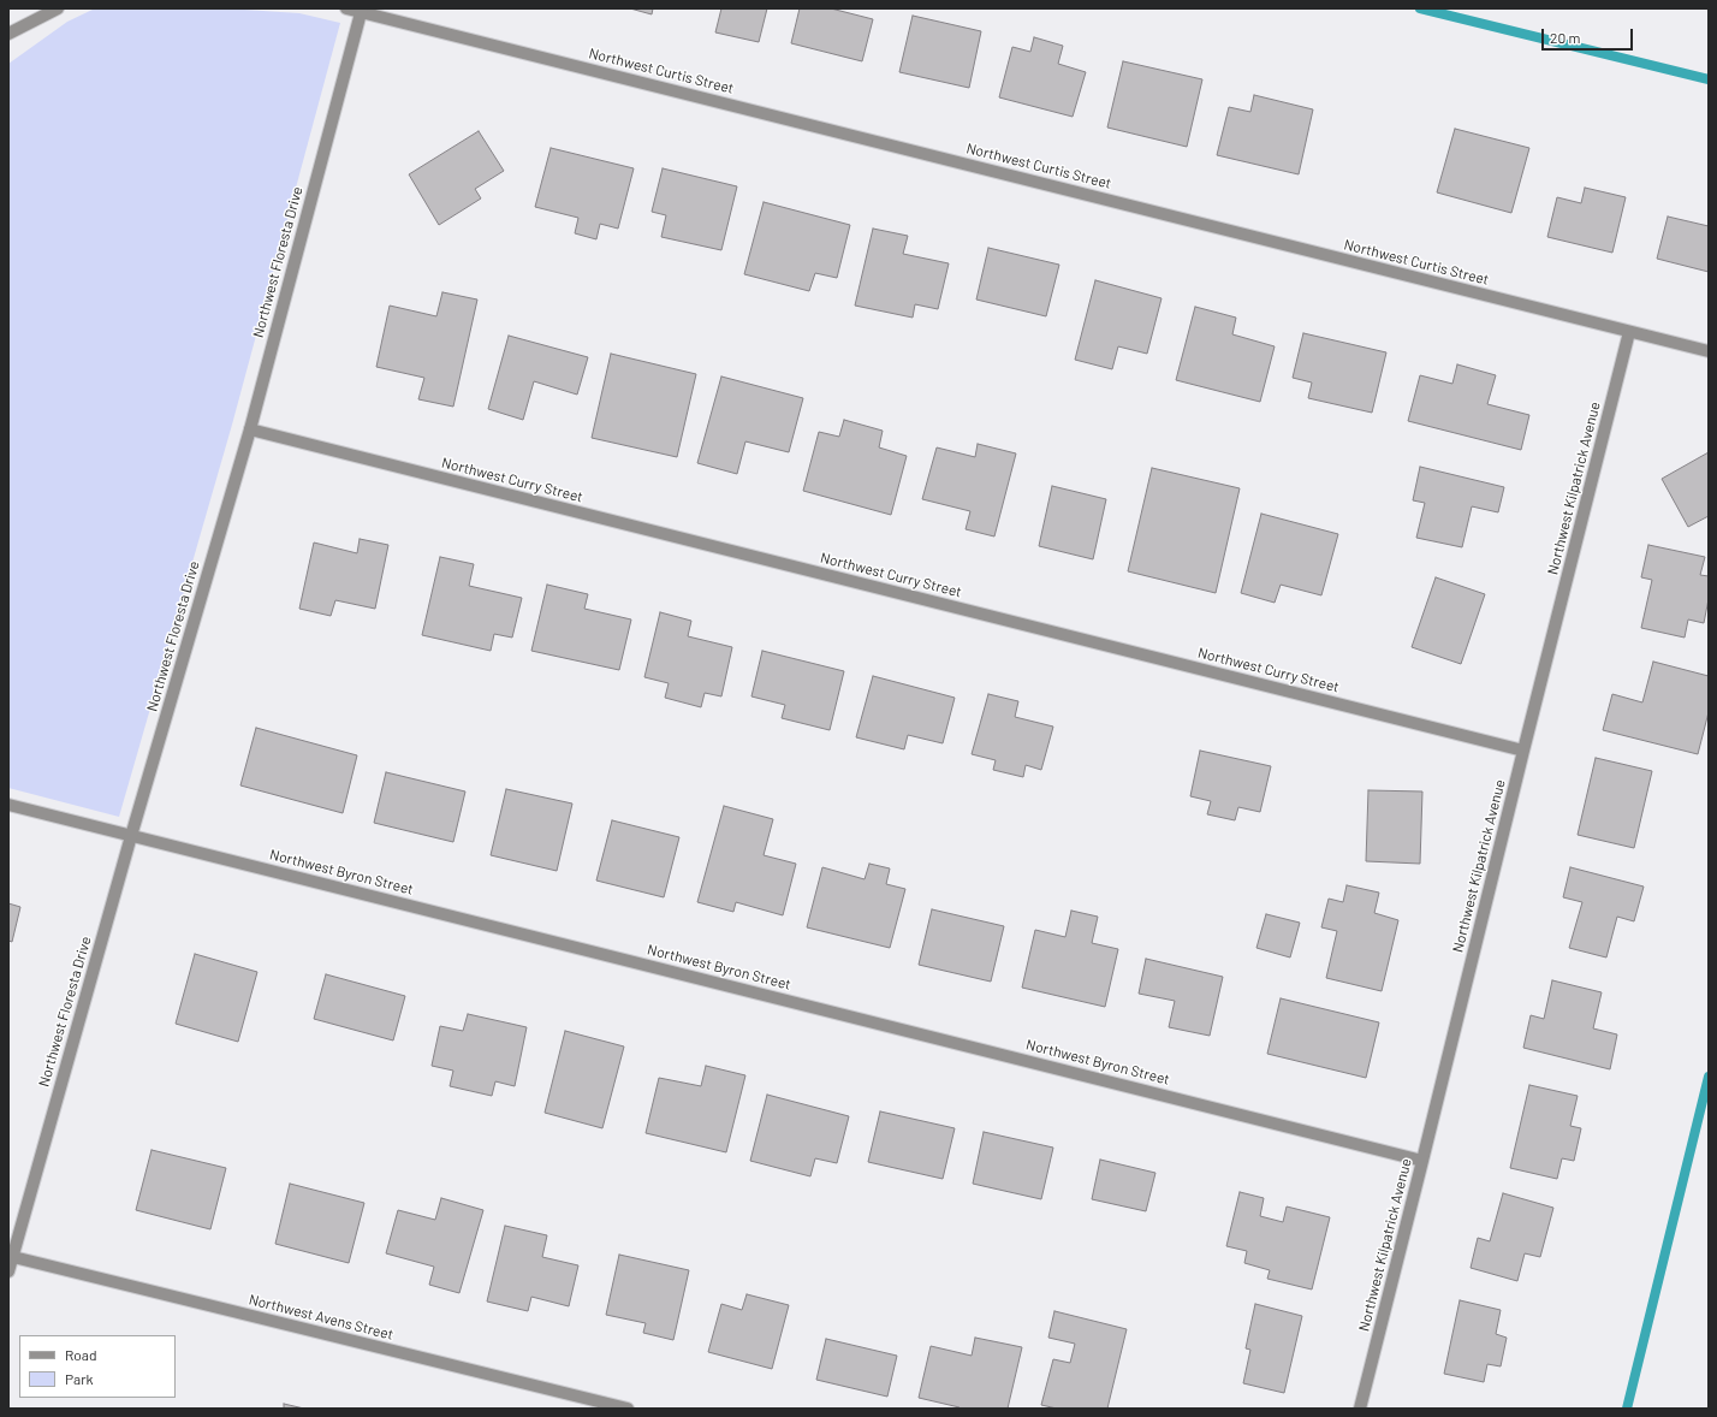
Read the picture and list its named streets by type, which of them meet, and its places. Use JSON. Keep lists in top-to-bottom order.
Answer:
{
  "streets": {
    "street": [
      "Northwest Curtis Street",
      "Northwest Floresta Drive",
      "Northwest Curry Street",
      "Northwest Kilpatrick Avenue",
      "Northwest Byron Street",
      "Northwest Avens Street"
    ]
  },
  "crossings": [
    ["Northwest Curtis Street", "Northwest Floresta Drive"],
    ["Northwest Curtis Street", "Northwest Kilpatrick Avenue"],
    ["Northwest Floresta Drive", "Northwest Curry Street"],
    ["Northwest Floresta Drive", "Northwest Byron Street"],
    ["Northwest Floresta Drive", "Northwest Avens Street"],
    ["Northwest Curry Street", "Northwest Kilpatrick Avenue"],
    ["Northwest Kilpatrick Avenue", "Northwest Byron Street"]
  ],
  "legend": ["Road", "Park"],
  "scale_bar": "20 m"
}
